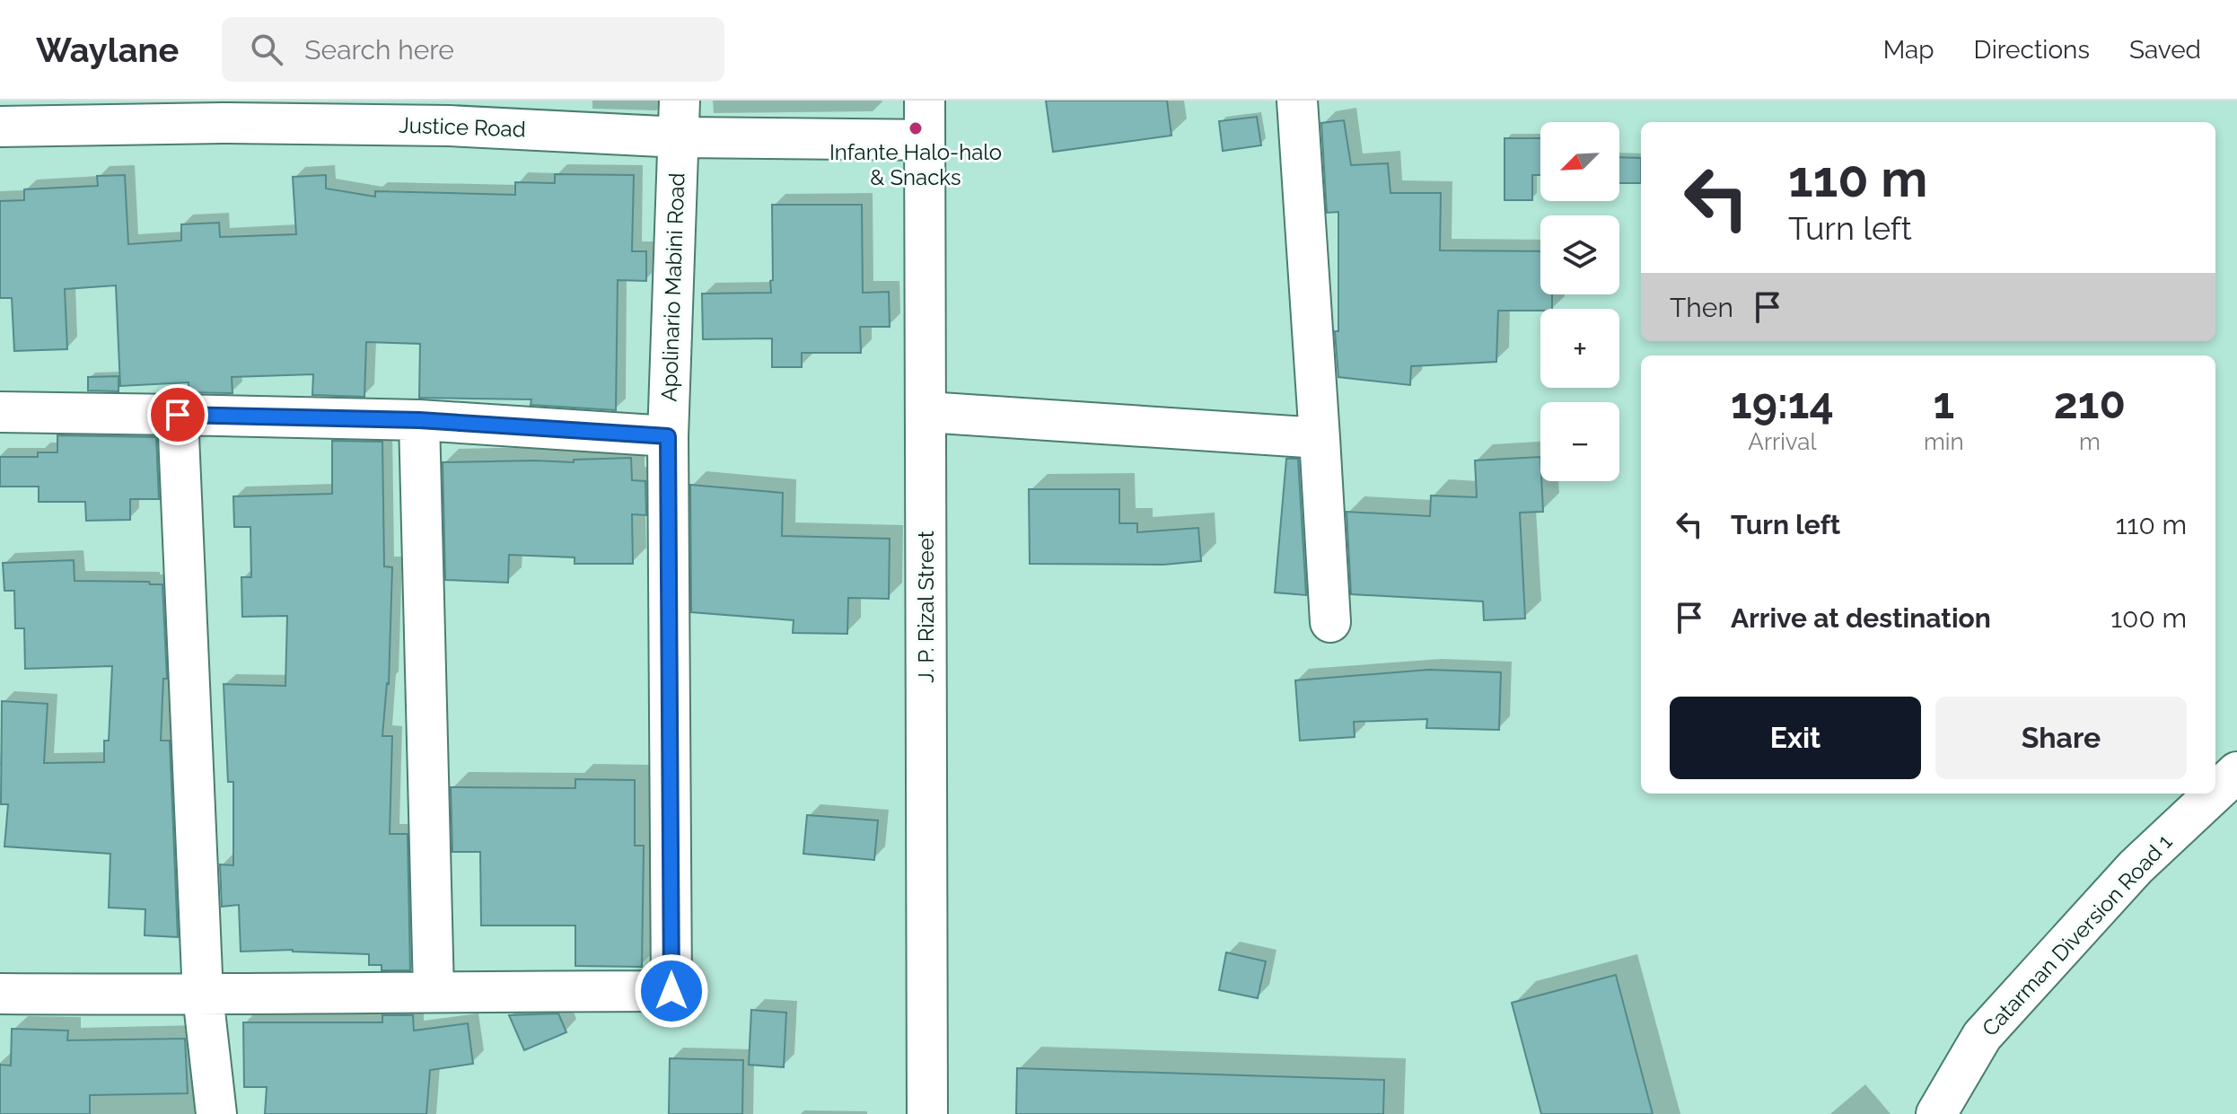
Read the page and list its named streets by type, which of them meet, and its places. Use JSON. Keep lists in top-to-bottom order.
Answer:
{
  "streets": {
    "street": [
      "Justice Road",
      "Apolinario Mabini Road",
      "J. P. Rizal Street",
      "Catarman Diversion Road 1"
    ]
  },
  "crossings": [
    ["Justice Road", "Apolinario Mabini Road"],
    ["Justice Road", "J. P. Rizal Street"]
  ],
  "places": ["Infante Halo-halo & Snacks"],
  "north": "bottom left",
  "page": {
    "header": "Waylane",
    "search": "Search here",
    "nav": ["Map", "Directions", "Saved"],
    "map_buttons": ["+", "−"],
    "turn": ["110 m", "Turn left"],
    "then": "Then",
    "eta": [
      "19:14",
      "Arrival",
      "1",
      "min",
      "210",
      "m"
    ],
    "list": [
      {
        "name": "Turn left",
        "value": "110 m"
      },
      {
        "name": "Arrive at destination",
        "value": "100 m"
      }
    ],
    "buttons": ["Exit", "Share"]
  }
}
